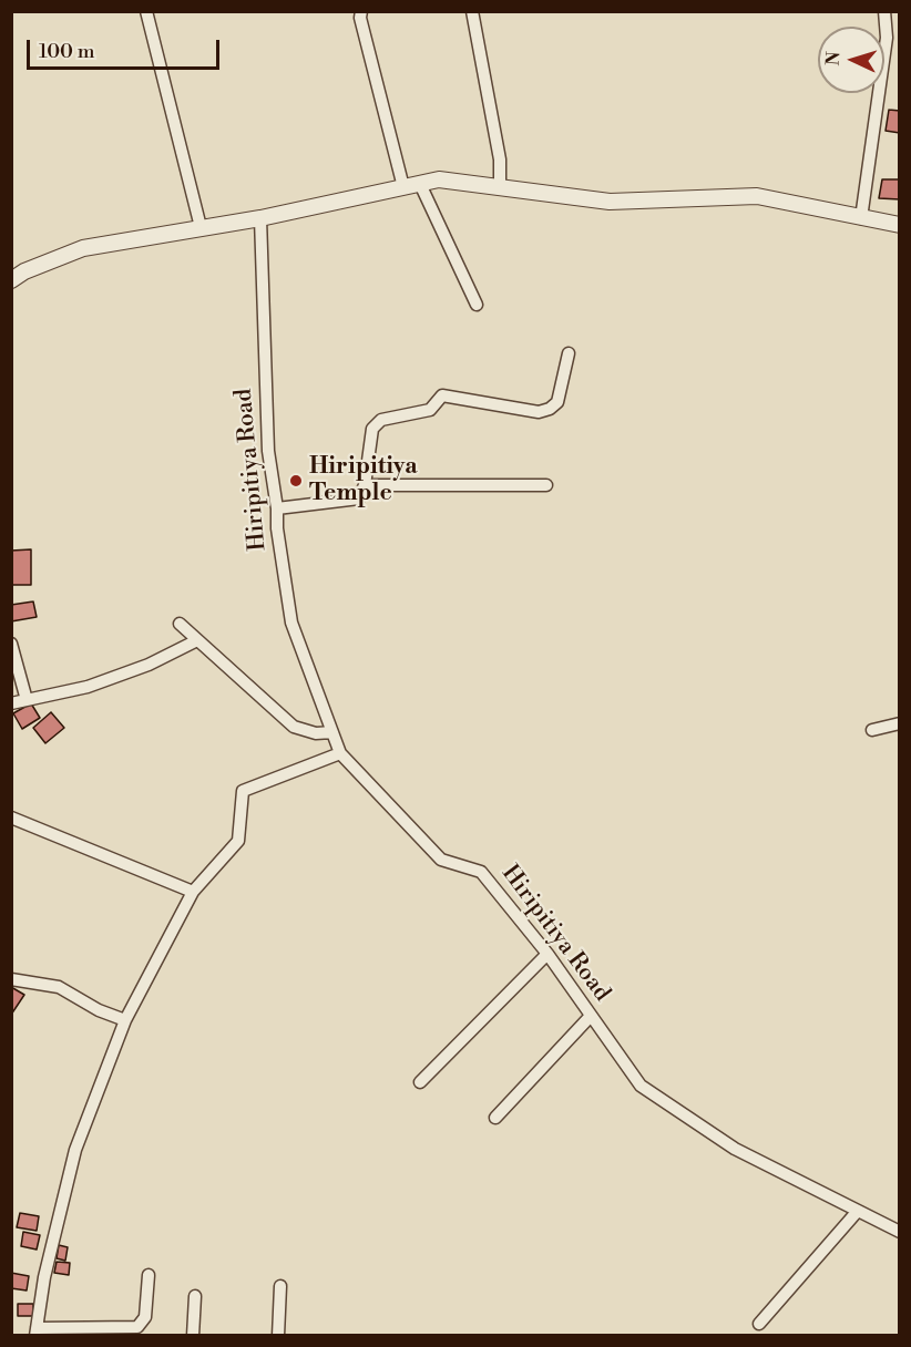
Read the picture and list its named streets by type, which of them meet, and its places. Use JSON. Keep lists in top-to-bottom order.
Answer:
{
  "streets": {
    "street": ["Hiripitiya Road"]
  },
  "places": ["Hiripitiya Temple"],
  "scale_bar": "100 m",
  "north": "left"
}
